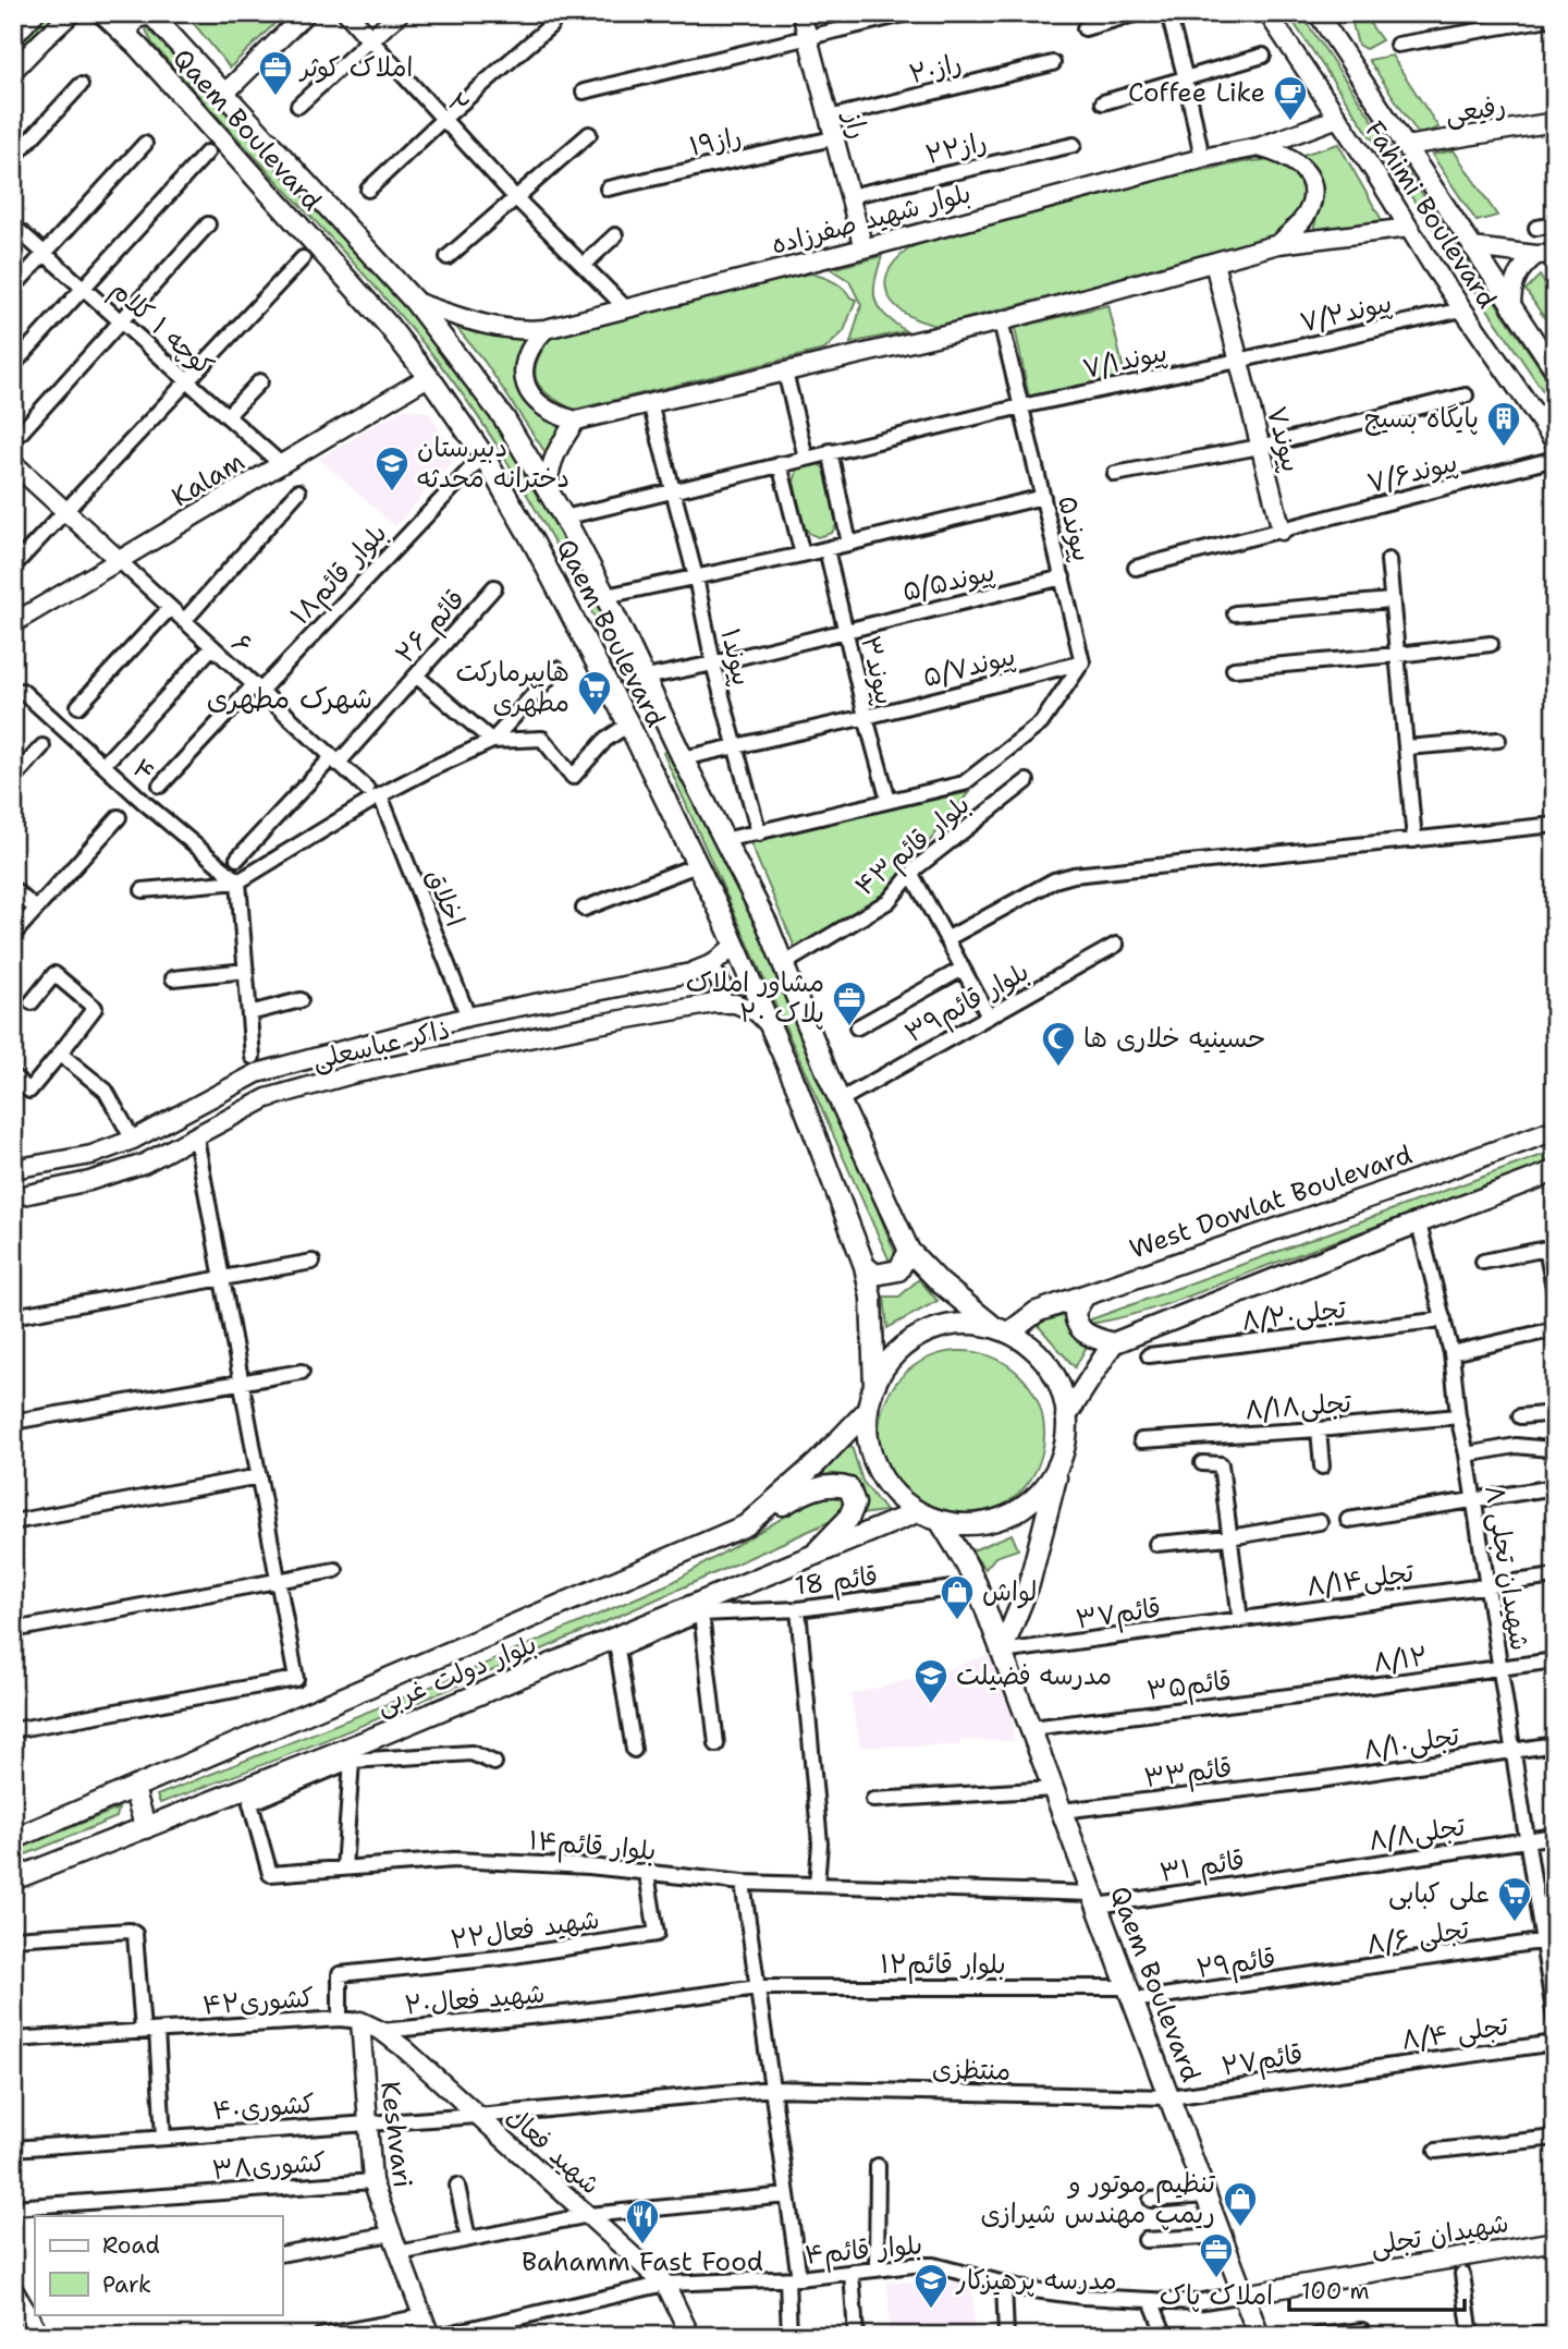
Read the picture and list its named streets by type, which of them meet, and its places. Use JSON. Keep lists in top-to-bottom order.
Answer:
{
  "streets": {
    "main road": ["Qaem Boulevard", "West Dowlat Boulevard", "بلوار دولت غربی"],
    "street": [
      "راز۲۰",
      "۲",
      "رفیعی",
      "راز",
      "راز۱۹",
      "راز۲۲",
      "Fahimi Boulevard",
      "بلوار شهید صفرزاده",
      "پیوند۷/۲",
      "کوچه ۱ کلام",
      "پیوند۷/۱",
      "پیوند۷",
      "پیوند۷/۶",
      "Kalam",
      "پیوند۵",
      "بلوار قائم۱۸",
      "پیوند۵/۵",
      "قائم ۲۶",
      "۶",
      "پیوند۱",
      "پیوند۵/۷",
      "پیوند۳",
      "۴",
      "بلوار قائم۴۳",
      "اخلاق",
      "بلوار قائم۳۹",
      "ذاکر عباسعلی",
      "تجلی۸/۲۰",
      "تجلی۸/۱۸",
      "شهیدان تجلی ۸",
      "تجلی۸‌/۱۴",
      "18 قائم",
      "قائم۳۷",
      "۸/۱۲",
      "قائم۳۵",
      "تجلی۸/۱۰",
      "قائم۳۳",
      "تجلی۸/۸",
      "بلوار قائم۱۴",
      "قائم ۳۱",
      "شهید فعال۲۲",
      "تجلی ۸/۶",
      "قائم۲۹",
      "بلوار قائم۱۲",
      "شهید فعال۲۰",
      "کشوری۴۲",
      "۸/۴ تجلی",
      "قائم۲۷",
      "منتظزی",
      "کشوری۴۰",
      "Keshvari",
      "شهید فعال",
      "کشوری۳۸",
      "شهیدان تجلی",
      "بلوار قائم۴"
    ]
  },
  "crossings": [
    ["راز۲۰", "راز"],
    ["۲", "بلوار شهید صفرزاده"],
    ["رفیعی", "Fahimi Boulevard"],
    ["راز", "راز۱۹"],
    ["راز", "راز۲۲"],
    ["راز", "بلوار شهید صفرزاده"],
    ["Qaem Boulevard", "بلوار شهید صفرزاده"],
    ["Qaem Boulevard", "پیوند۷/۱"],
    ["Qaem Boulevard", "Kalam"],
    ["Qaem Boulevard", "بلوار قائم۱۸"],
    ["Qaem Boulevard", "پیوند۵/۵"],
    ["Qaem Boulevard", "پیوند۵/۷"],
    ["Qaem Boulevard", "بلوار قائم۴۳"],
    ["Qaem Boulevard", "بلوار قائم۳۹"],
    ["Qaem Boulevard", "ذاکر عباسعلی"],
    ["Qaem Boulevard", "West Dowlat Boulevard"],
    ["Qaem Boulevard", "18 قائم"],
    ["Qaem Boulevard", "قائم۳۷"],
    ["Qaem Boulevard", "بلوار دولت غربی"],
    ["Qaem Boulevard", "قائم۳۵"],
    ["Qaem Boulevard", "قائم۳۳"],
    ["Qaem Boulevard", "بلوار قائم۱۴"],
    ["Qaem Boulevard", "قائم ۳۱"],
    ["Qaem Boulevard", "قائم۲۹"],
    ["Qaem Boulevard", "بلوار قائم۱۲"],
    ["Qaem Boulevard", "قائم۲۷"],
    ["Qaem Boulevard", "منتظزی"],
    ["Qaem Boulevard", "شهیدان تجلی"],
    ["Qaem Boulevard", "بلوار قائم۴"],
    ["Fahimi Boulevard", "بلوار شهید صفرزاده"],
    ["Fahimi Boulevard", "پیوند۷/۲"],
    ["پیوند۷/۲", "پیوند۷/۱"],
    ["پیوند۷/۲", "پیوند۷"],
    ["کوچه ۱ کلام", "Kalam"],
    ["پیوند۷/۱", "پیوند۷"],
    ["پیوند۷/۱", "پیوند۵"],
    ["پیوند۷/۱", "پیوند۱"],
    ["پیوند۷", "پیوند۷/۶"],
    ["Kalam", "۶"],
    ["پیوند۵", "پیوند۵/۵"],
    ["پیوند۵", "پیوند۵/۷"],
    ["بلوار قائم۱۸", "۶"],
    ["پیوند۵/۵", "پیوند۱"],
    ["پیوند۵/۵", "پیوند۳"],
    ["قائم ۲۶", "۶"],
    ["۶", "اخلاق"],
    ["پیوند۱", "پیوند۵/۷"],
    ["پیوند۵/۷", "پیوند۳"],
    ["اخلاق", "ذاکر عباسعلی"],
    ["West Dowlat Boulevard", "بلوار دولت غربی"],
    ["تجلی۸/۲۰", "شهیدان تجلی ۸"],
    ["تجلی۸/۱۸", "شهیدان تجلی ۸"],
    ["شهیدان تجلی ۸", "تجلی۸‌/۱۴"],
    ["شهیدان تجلی ۸", "۸/۱۲"],
    ["شهیدان تجلی ۸", "تجلی۸/۱۰"],
    ["شهیدان تجلی ۸", "تجلی۸/۸"],
    ["شهیدان تجلی ۸", "تجلی ۸/۶"],
    ["تجلی۸‌/۱۴", "قائم۳۷"],
    ["۸/۱۲", "قائم۳۵"],
    ["تجلی۸/۱۰", "قائم۳۳"],
    ["تجلی۸/۸", "قائم ۳۱"],
    ["بلوار قائم۱۴", "قائم ۳۱"],
    ["بلوار قائم۱۴", "شهید فعال۲۲"],
    ["شهید فعال۲۲", "کشوری۴۲"],
    ["تجلی ۸/۶", "قائم۲۹"],
    ["قائم۲۹", "بلوار قائم۱۲"],
    ["بلوار قائم۱۲", "شهید فعال۲۰"],
    ["شهید فعال۲۰", "شهید فعال"],
    ["کشوری۴۲", "Keshvari"],
    ["کشوری۴۲", "شهید فعال"],
    ["۸/۴ تجلی", "قائم۲۷"],
    ["قائم۲۷", "منتظزی"],
    ["منتظزی", "کشوری۴۰"],
    ["کشوری۴۰", "Keshvari"],
    ["کشوری۴۰", "شهید فعال"],
    ["Keshvari", "شهید فعال"],
    ["Keshvari", "کشوری۳۸"],
    ["شهید فعال", "بلوار قائم۴"],
    ["شهیدان تجلی", "بلوار قائم۴"]
  ],
  "districts": ["شهرک مطهری"],
  "places": {
    "office": ["املاک کوثر", "مشاور املاک پلاک ۲۰", "املاک پاک"],
    "cafe": ["Coffee Like"],
    "building": ["پایگاه بسیج"],
    "school or university": ["دبیرستان دخترانه محدثه", "مدرسه فضیلت", "مدرسه پرهیزکار"],
    "supermarket": ["هایپرمارکت مطهری", "علی کبابی"],
    "mosque": ["حسینیه خلاری ها"],
    "shop": ["لواش", "تنظیم موتور و ریمپ مهندس شیرازی"],
    "restaurant": ["Bahamm Fast Food"]
  },
  "legend": ["Road", "Park"],
  "scale_bar": "100 m"
}
